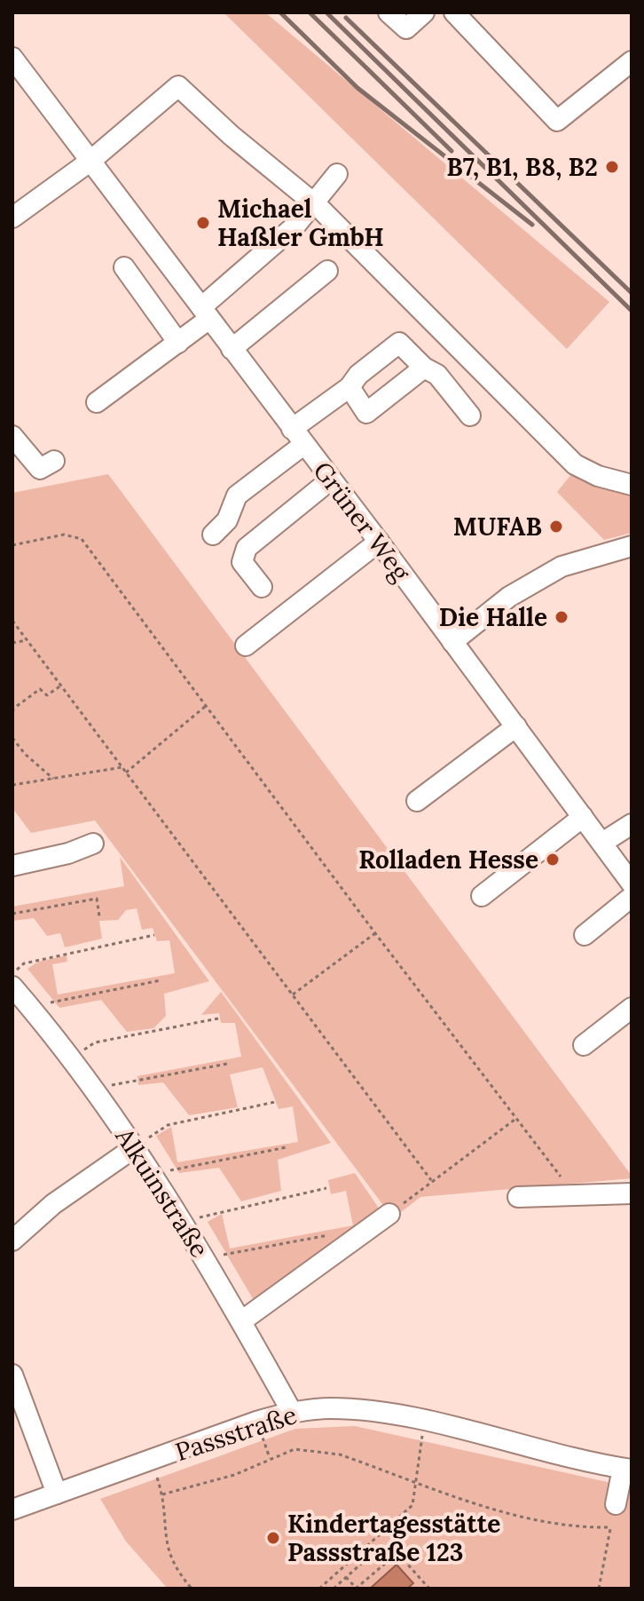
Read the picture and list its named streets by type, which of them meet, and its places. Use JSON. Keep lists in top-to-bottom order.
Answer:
{
  "streets": {
    "street": ["Grüner Weg", "Alkuinstraße", "Passstraße"]
  },
  "crossings": [
    ["Alkuinstraße", "Passstraße"]
  ],
  "places": [
    "B7, B1, B8, B2",
    "Michael Haßler GmbH",
    "MUFAB",
    "Die Halle",
    "Rolladen Hesse",
    "Kindertagesstätte Passstraße 123"
  ]
}
